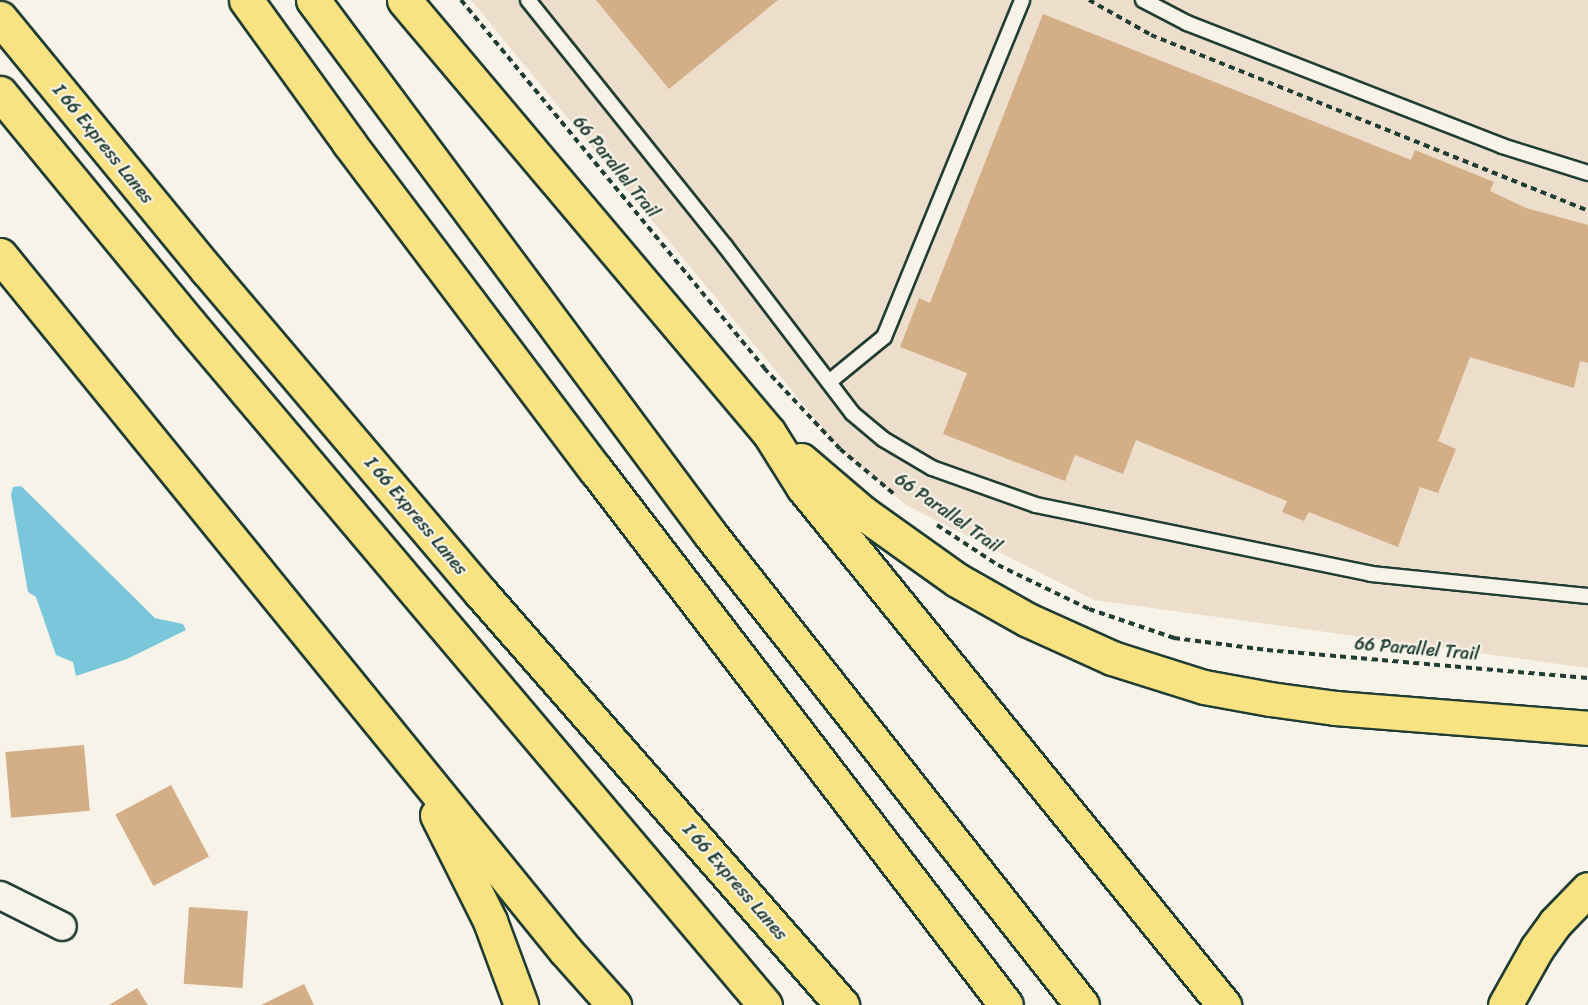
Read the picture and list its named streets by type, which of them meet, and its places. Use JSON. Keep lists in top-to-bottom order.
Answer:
{
  "streets": {
    "highway": ["I 66 Express Lanes"],
    "path": ["66 Parallel Trail"]
  }
}
